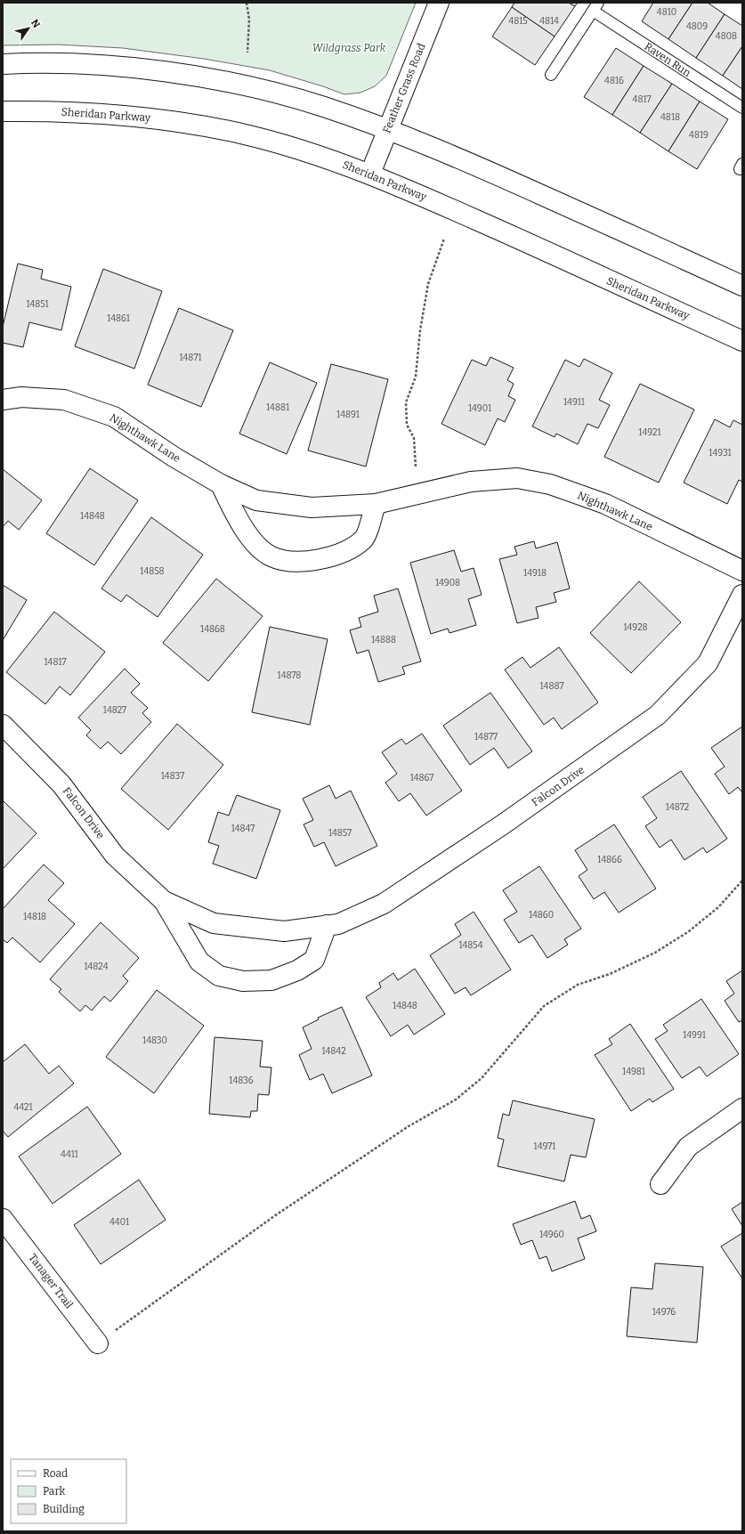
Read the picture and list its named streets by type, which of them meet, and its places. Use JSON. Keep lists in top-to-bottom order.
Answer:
{
  "streets": {
    "street": [
      "Feather Grass Road",
      "Sheridan Parkway",
      "Nighthawk Lane",
      "Falcon Drive",
      "Tanager Trail"
    ],
    "lane": ["Raven Run"]
  },
  "crossings": [
    ["Feather Grass Road", "Sheridan Parkway"]
  ],
  "parks": ["Wildgrass Park"],
  "house_numbers": [
    "4810",
    "4815",
    "4814",
    "4809",
    "4808",
    "4816",
    "4817",
    "4818",
    "4819",
    "14851",
    "14861",
    "14871",
    "14911",
    "14881",
    "14901",
    "14891",
    "14921",
    "14931",
    "14848",
    "14858",
    "14918",
    "14908",
    "14928",
    "14868",
    "14888",
    "14817",
    "14878",
    "14887",
    "14827",
    "14877",
    "14837",
    "14867",
    "14872",
    "14847",
    "14857",
    "14866",
    "14860",
    "14818",
    "14854",
    "14824",
    "14848",
    "14991",
    "14830",
    "14842",
    "14981",
    "14836",
    "4421",
    "14971",
    "4411",
    "4401",
    "14960",
    "14976"
  ],
  "legend": ["Road", "Park", "Building"],
  "north": "top right"
}
